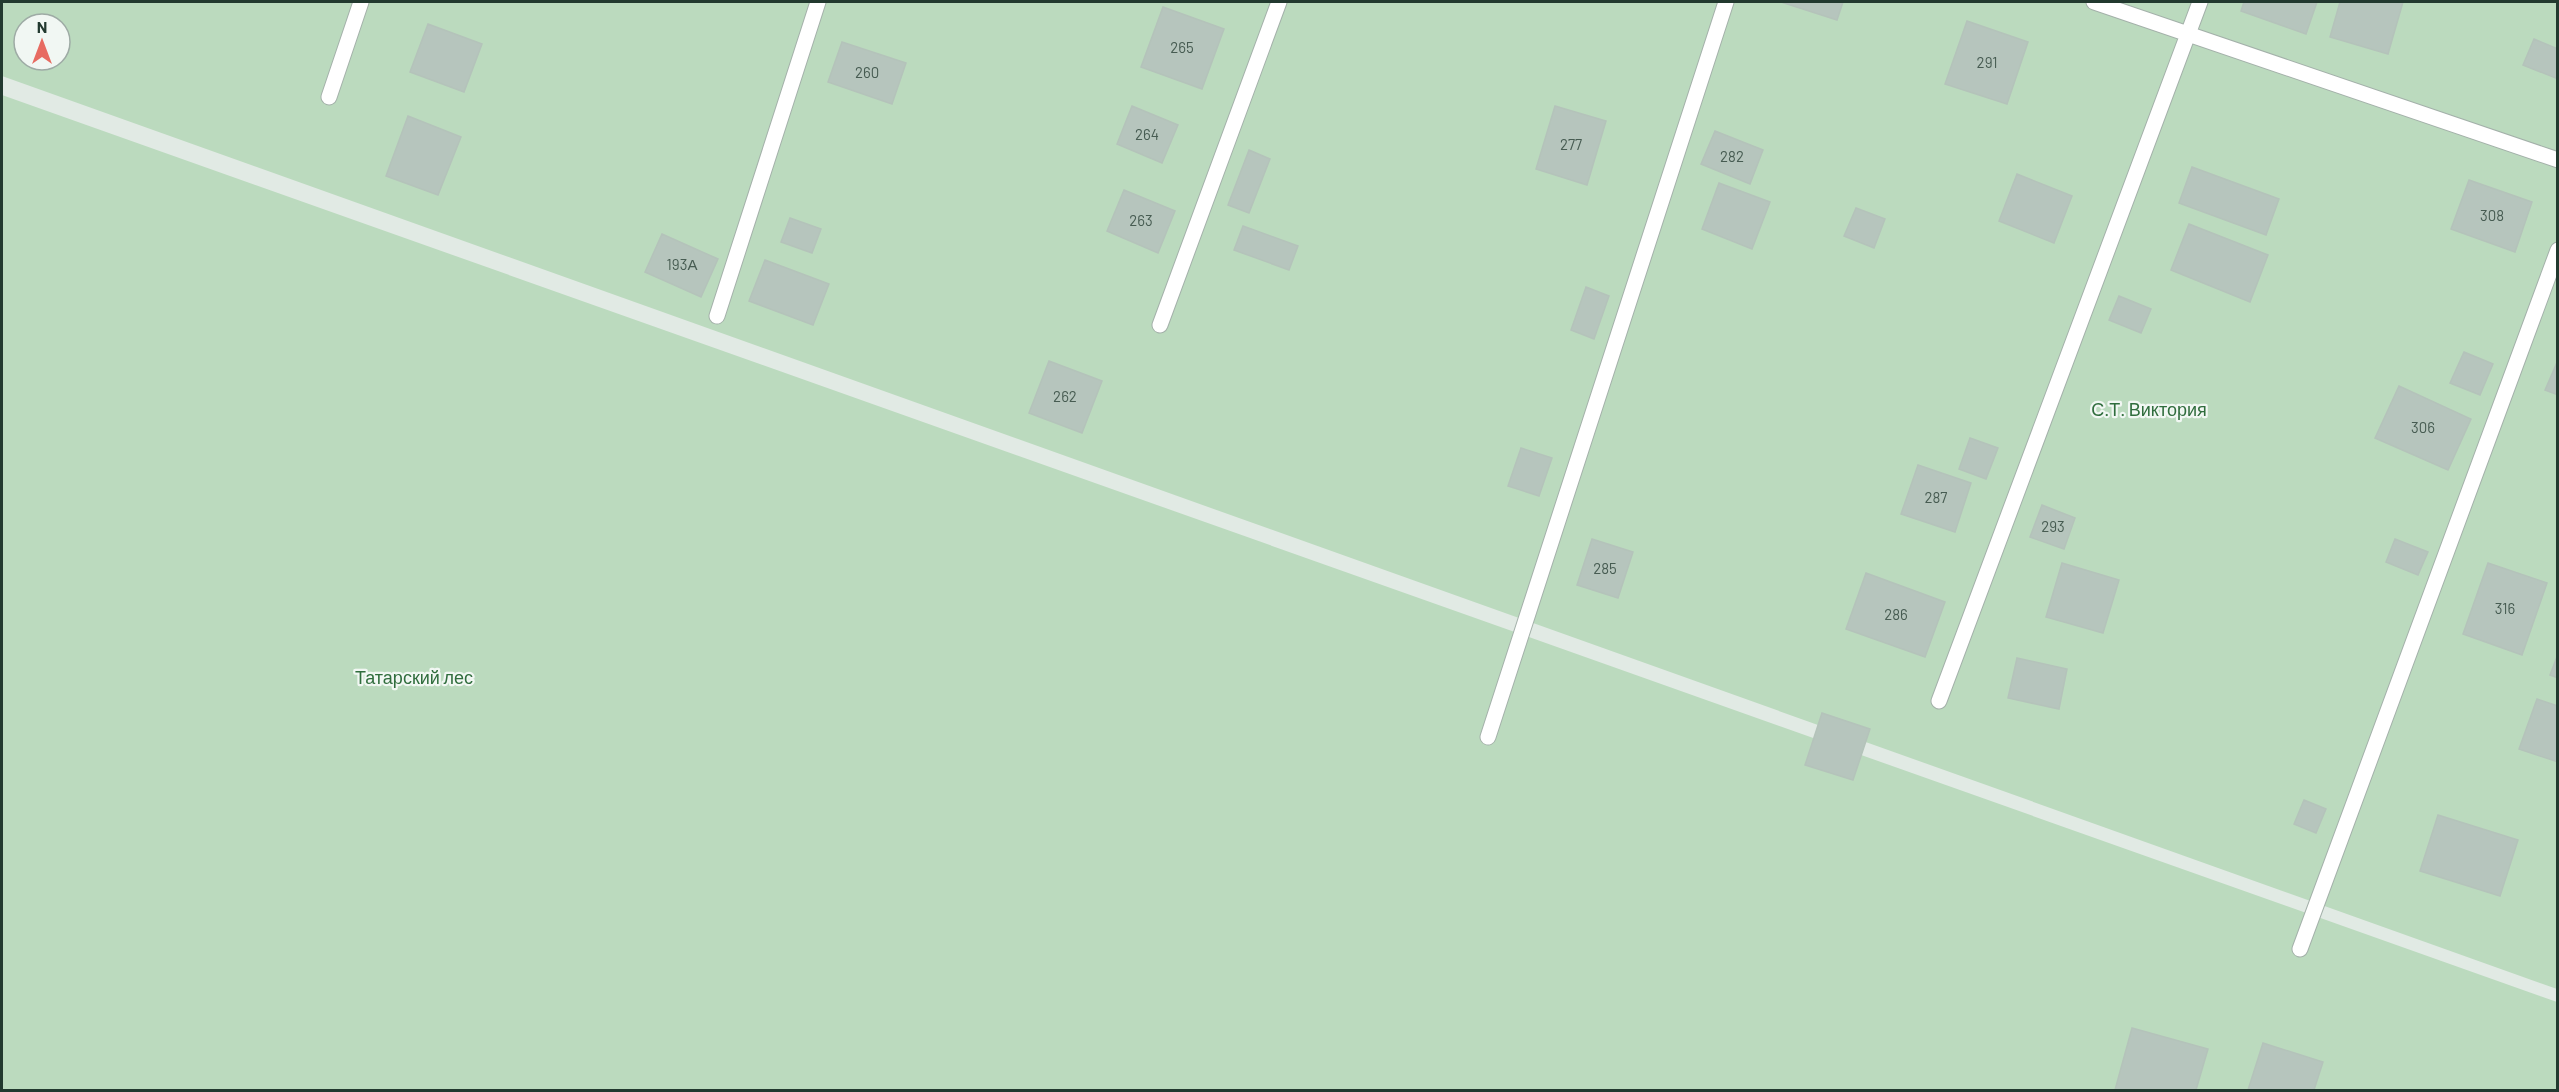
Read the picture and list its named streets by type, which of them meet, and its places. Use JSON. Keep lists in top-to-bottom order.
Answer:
{
  "parks": ["С.Т. Виктория", "Татарский лес"],
  "house_numbers": [
    "265",
    "291",
    "260",
    "264",
    "277",
    "282",
    "308",
    "263",
    "193А",
    "262",
    "306",
    "287",
    "293",
    "285",
    "316",
    "286"
  ],
  "north": "top"
}
